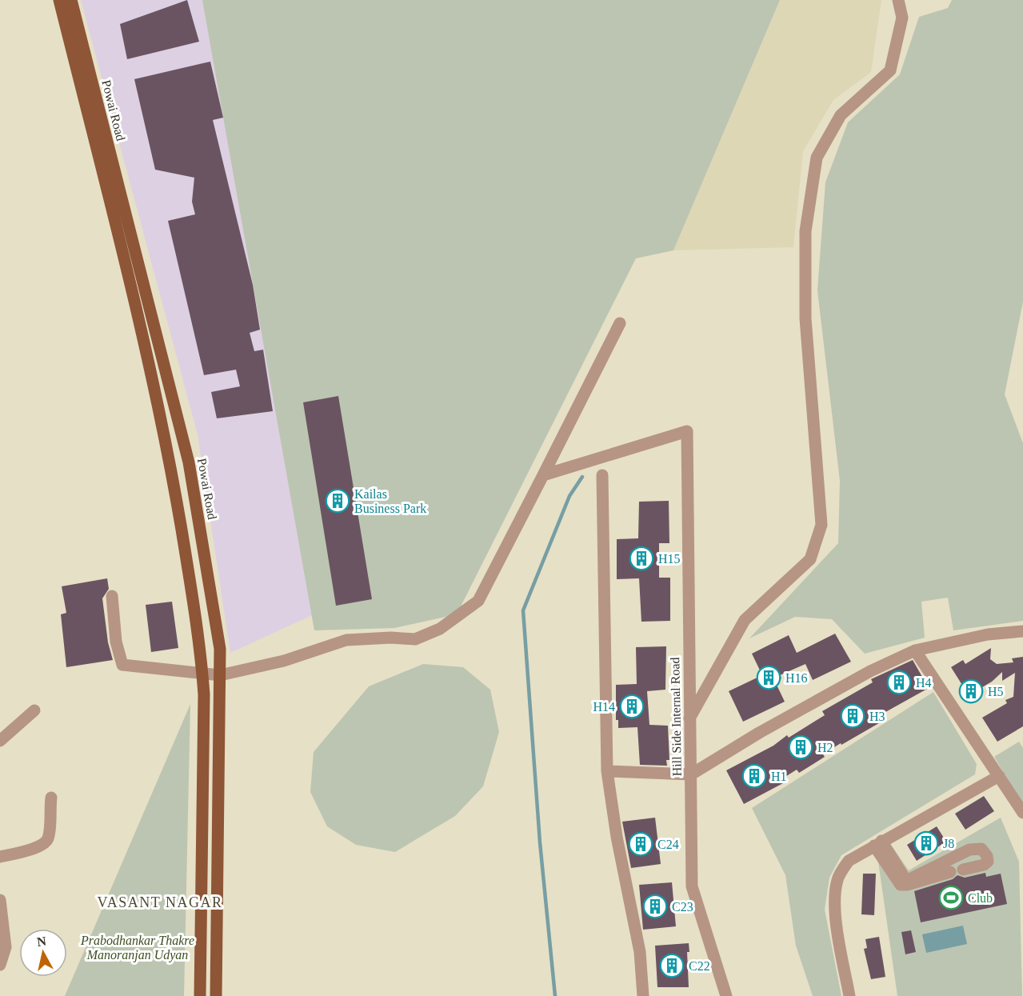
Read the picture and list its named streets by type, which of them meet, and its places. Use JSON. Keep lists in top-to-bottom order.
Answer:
{
  "streets": {
    "main road": ["Powai Road"],
    "street": ["Hill Side Internal Road"]
  },
  "districts": ["VASANT NAGAR"],
  "parks": ["Prabodhankar Thakre Manoranjan Udyan"],
  "places": {
    "building": [
      "Kailas Business Park",
      "H15",
      "H16",
      "H4",
      "H5",
      "H14",
      "H3",
      "H2",
      "H1",
      "J8",
      "C24",
      "C23",
      "C22"
    ],
    "sports": ["Club"]
  },
  "north": "top"
}
